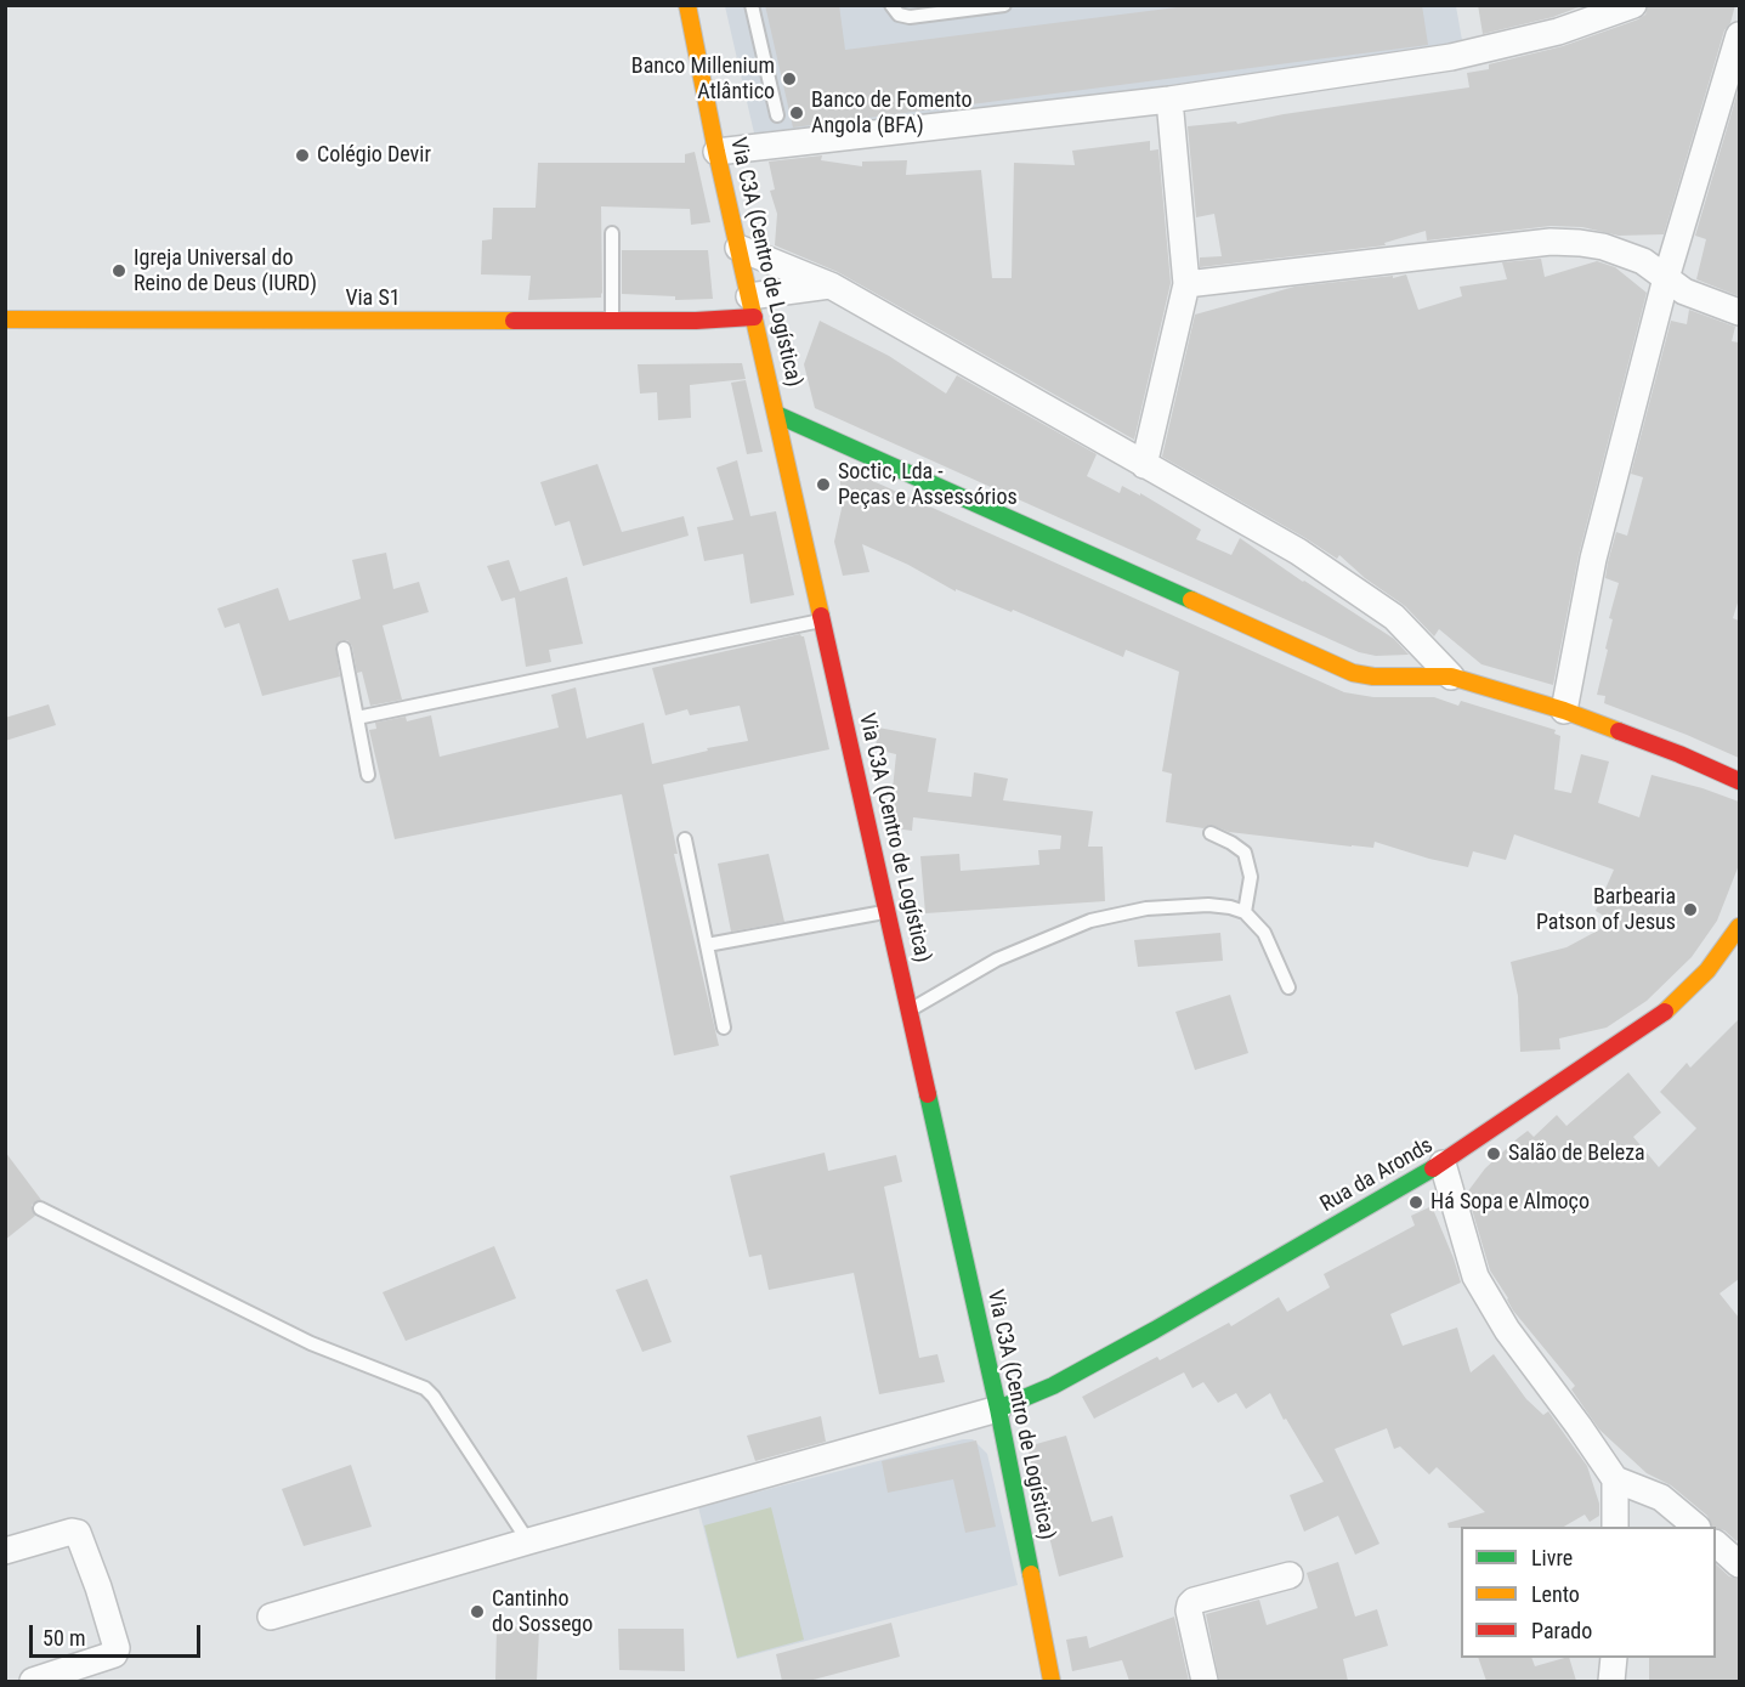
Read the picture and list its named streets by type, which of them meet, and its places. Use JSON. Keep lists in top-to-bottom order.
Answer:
{
  "streets": {
    "street": ["Via C3A (Centro de Logística)", "Via S1", "Rua da Aronds"]
  },
  "crossings": [
    ["Via C3A (Centro de Logística)", "Via S1"],
    ["Via C3A (Centro de Logística)", "Rua da Aronds"]
  ],
  "places": [
    "Banco Millenium Atlântico",
    "Banco de Fomento Angola (BFA)",
    "Colégio Devir",
    "Igreja Universal do Reino de Deus (IURD)",
    "Soctic, Lda - Peças e Assessórios",
    "Barbearia Patson of Jesus",
    "Salão de Beleza",
    "Há Sopa e Almoço",
    "Cantinho do Sossego"
  ],
  "legend": ["Livre", "Lento", "Parado"],
  "scale_bar": "50 m"
}
